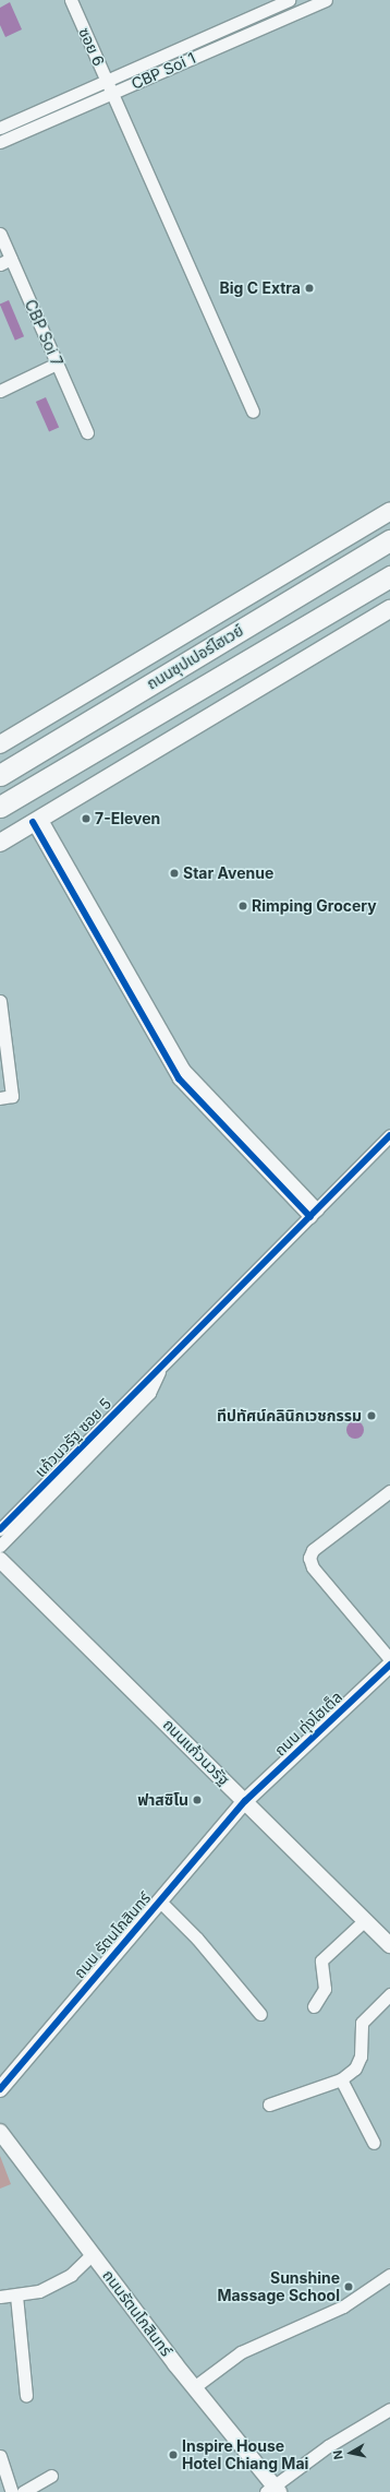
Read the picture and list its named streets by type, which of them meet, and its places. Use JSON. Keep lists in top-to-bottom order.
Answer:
{
  "streets": {
    "highway": ["ถนนซุปเปอร์ไฮเวย์"],
    "street": [
      "ซอย 6",
      "CBP Soi 1",
      "CBP Soi 7",
      "แก้วนวรัฐ ซอย 5",
      "ถนน ทุ่งโฮเต็ล",
      "ถนนแก้วนวรัฐ",
      "ถนน รัตนโกสินทร์",
      "ถนนรัตนโกสินทร์"
    ]
  },
  "crossings": [
    ["ซอย 6", "CBP Soi 1"],
    ["ถนน ทุ่งโฮเต็ล", "ถนนแก้วนวรัฐ"],
    ["ถนน ทุ่งโฮเต็ล", "ถนน รัตนโกสินทร์"],
    ["ถนนแก้วนวรัฐ", "ถนน รัตนโกสินทร์"]
  ],
  "places": [
    "Big C Extra",
    "7-Eleven",
    "Star Avenue",
    "Rimping Grocery",
    "ทีปทัศน์คลินิกเวชกรรม",
    "ฟาสซิโน",
    "Sunshine Massage School",
    "Inspire House Hotel Chiang Mai"
  ],
  "north": "left"
}
